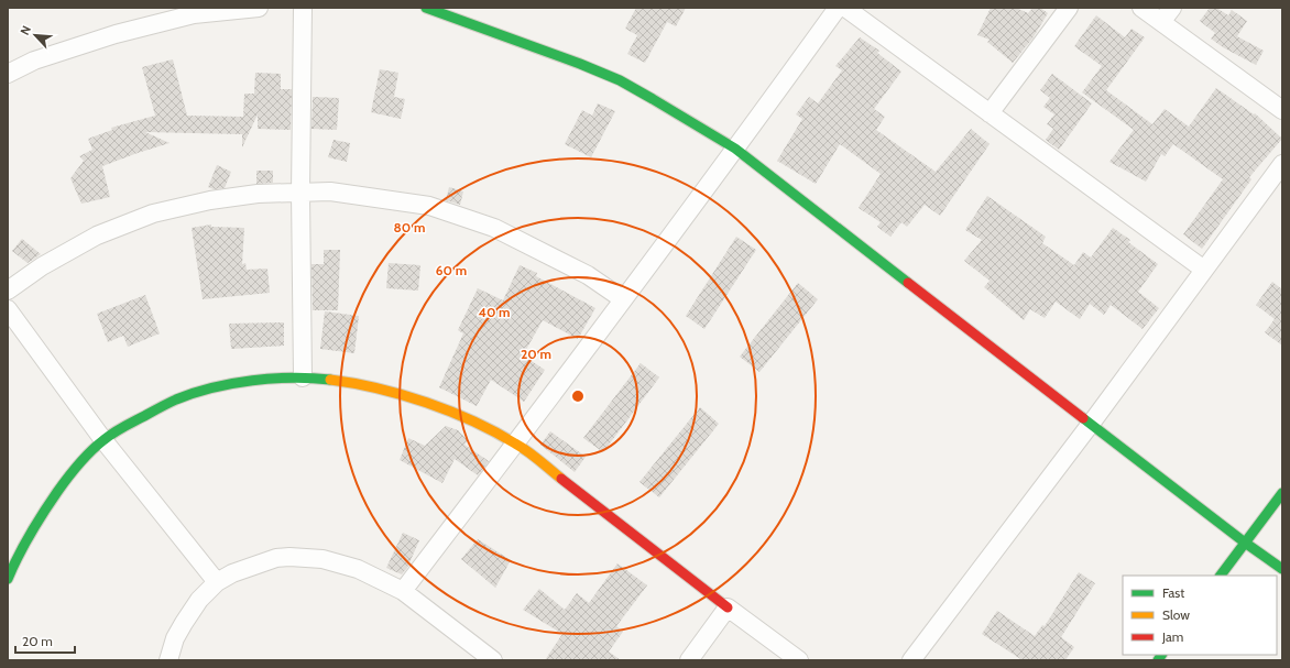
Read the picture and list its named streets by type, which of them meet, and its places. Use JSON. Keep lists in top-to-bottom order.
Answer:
{
  "legend": ["Fast", "Slow", "Jam"],
  "scale_bar": "20 m",
  "north": "top left",
  "rings": [
    "80 m",
    "60 m",
    "40 m",
    "20 m"
  ]
}
